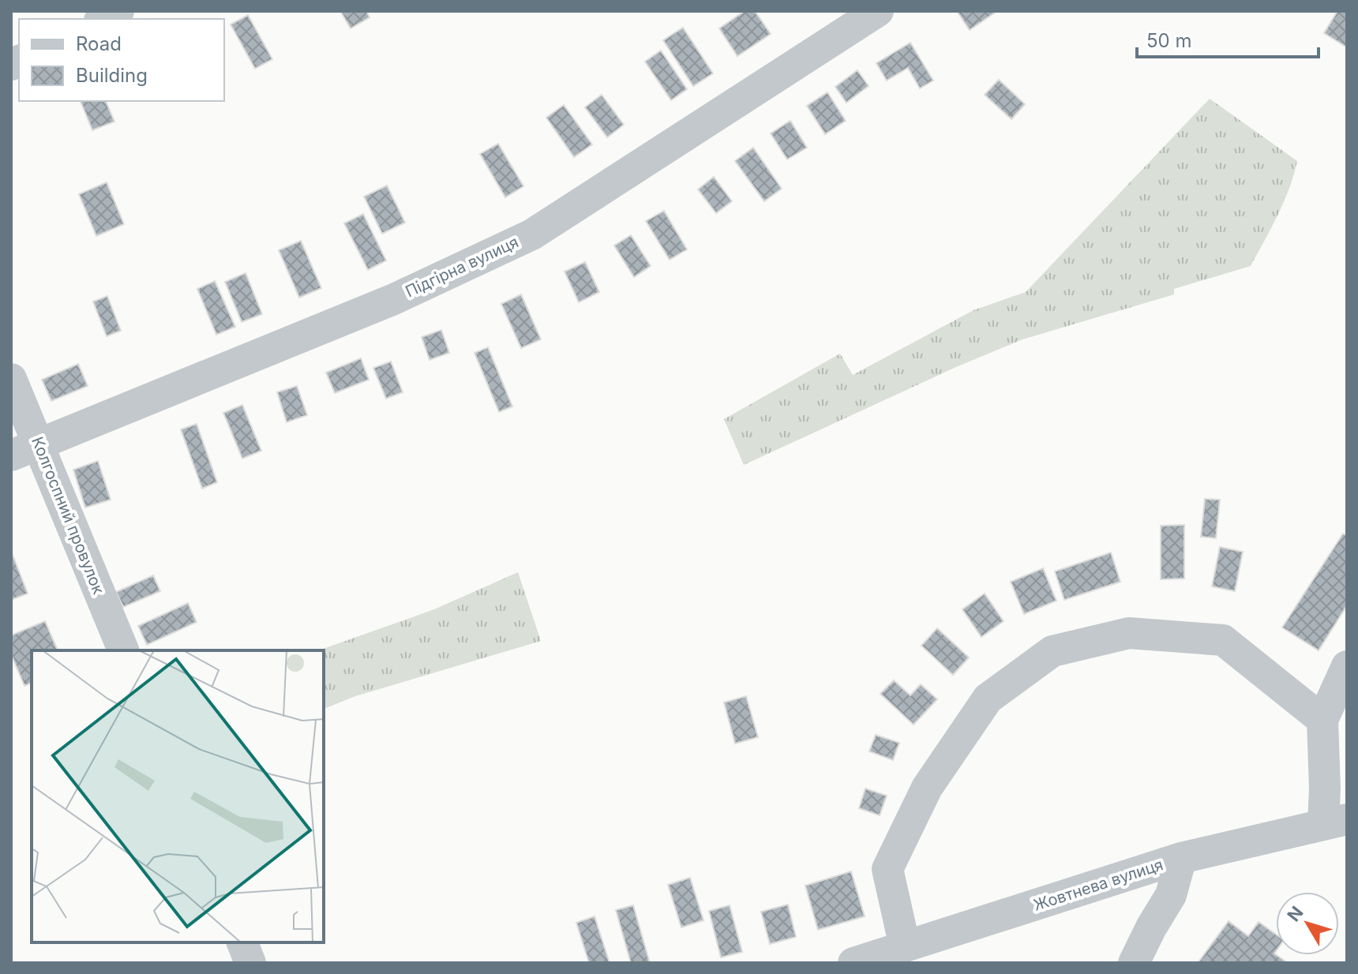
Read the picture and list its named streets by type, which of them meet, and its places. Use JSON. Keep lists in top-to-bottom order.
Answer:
{
  "streets": {
    "street": ["Підгірна вулиця", "Колгоспний провулок", "Жовтнева вулиця"]
  },
  "crossings": [
    ["Підгірна вулиця", "Колгоспний провулок"]
  ],
  "legend": ["Road", "Building"],
  "scale_bar": "50 m",
  "north": "top left"
}
